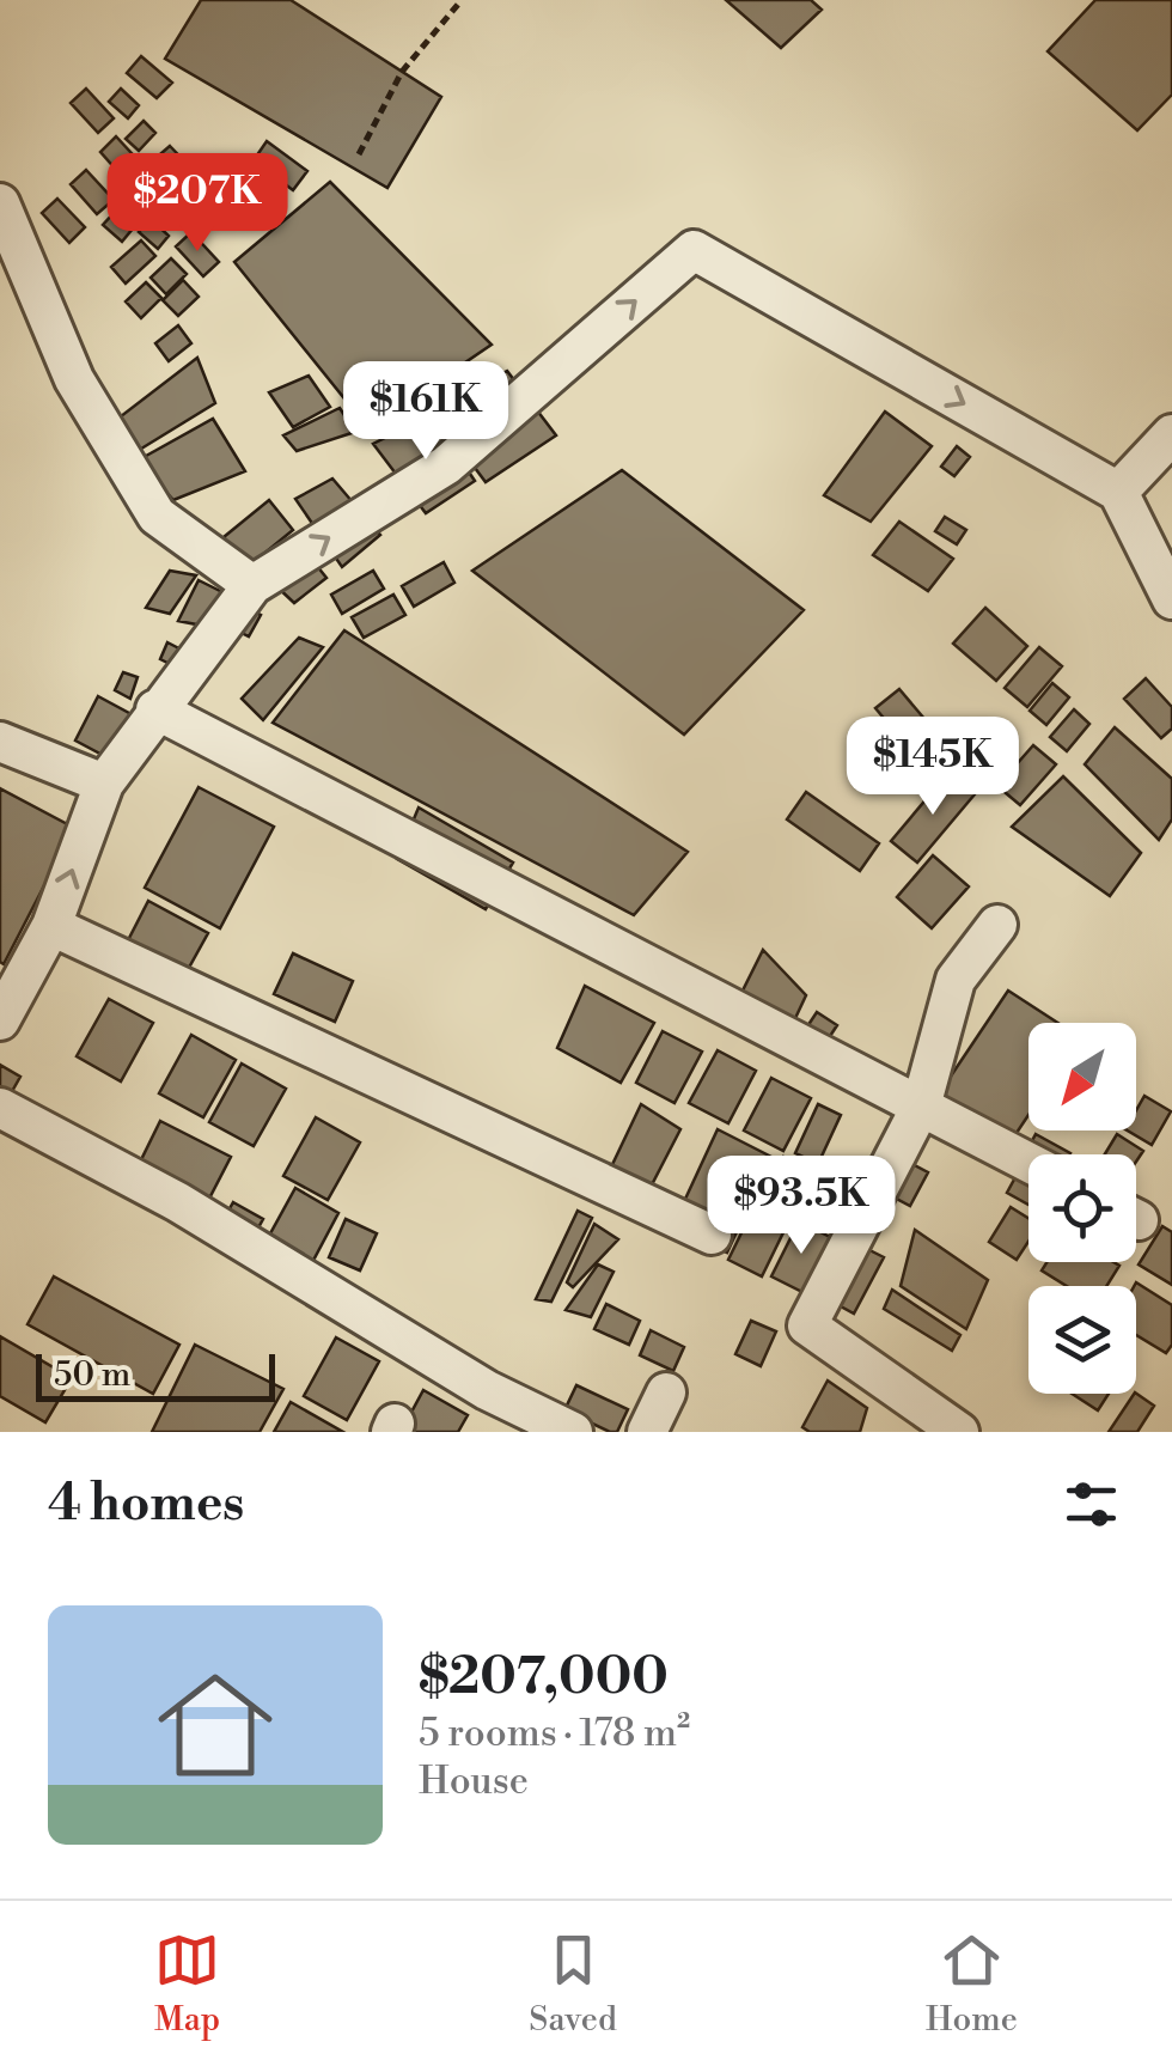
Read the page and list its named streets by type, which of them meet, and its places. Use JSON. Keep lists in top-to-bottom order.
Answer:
{
  "scale_bar": "50 m",
  "north": "bottom left",
  "page": {
    "price": [
      "$207K",
      "$161K",
      "$145K",
      "$93.5K"
    ],
    "scale": "50 m",
    "heading": "4 homes",
    "list": [
      {
        "name": "$207,000",
        "note": "5 rooms · 178 m² · House"
      }
    ],
    "tabs": ["Map", "Saved", "Home"]
  }
}
